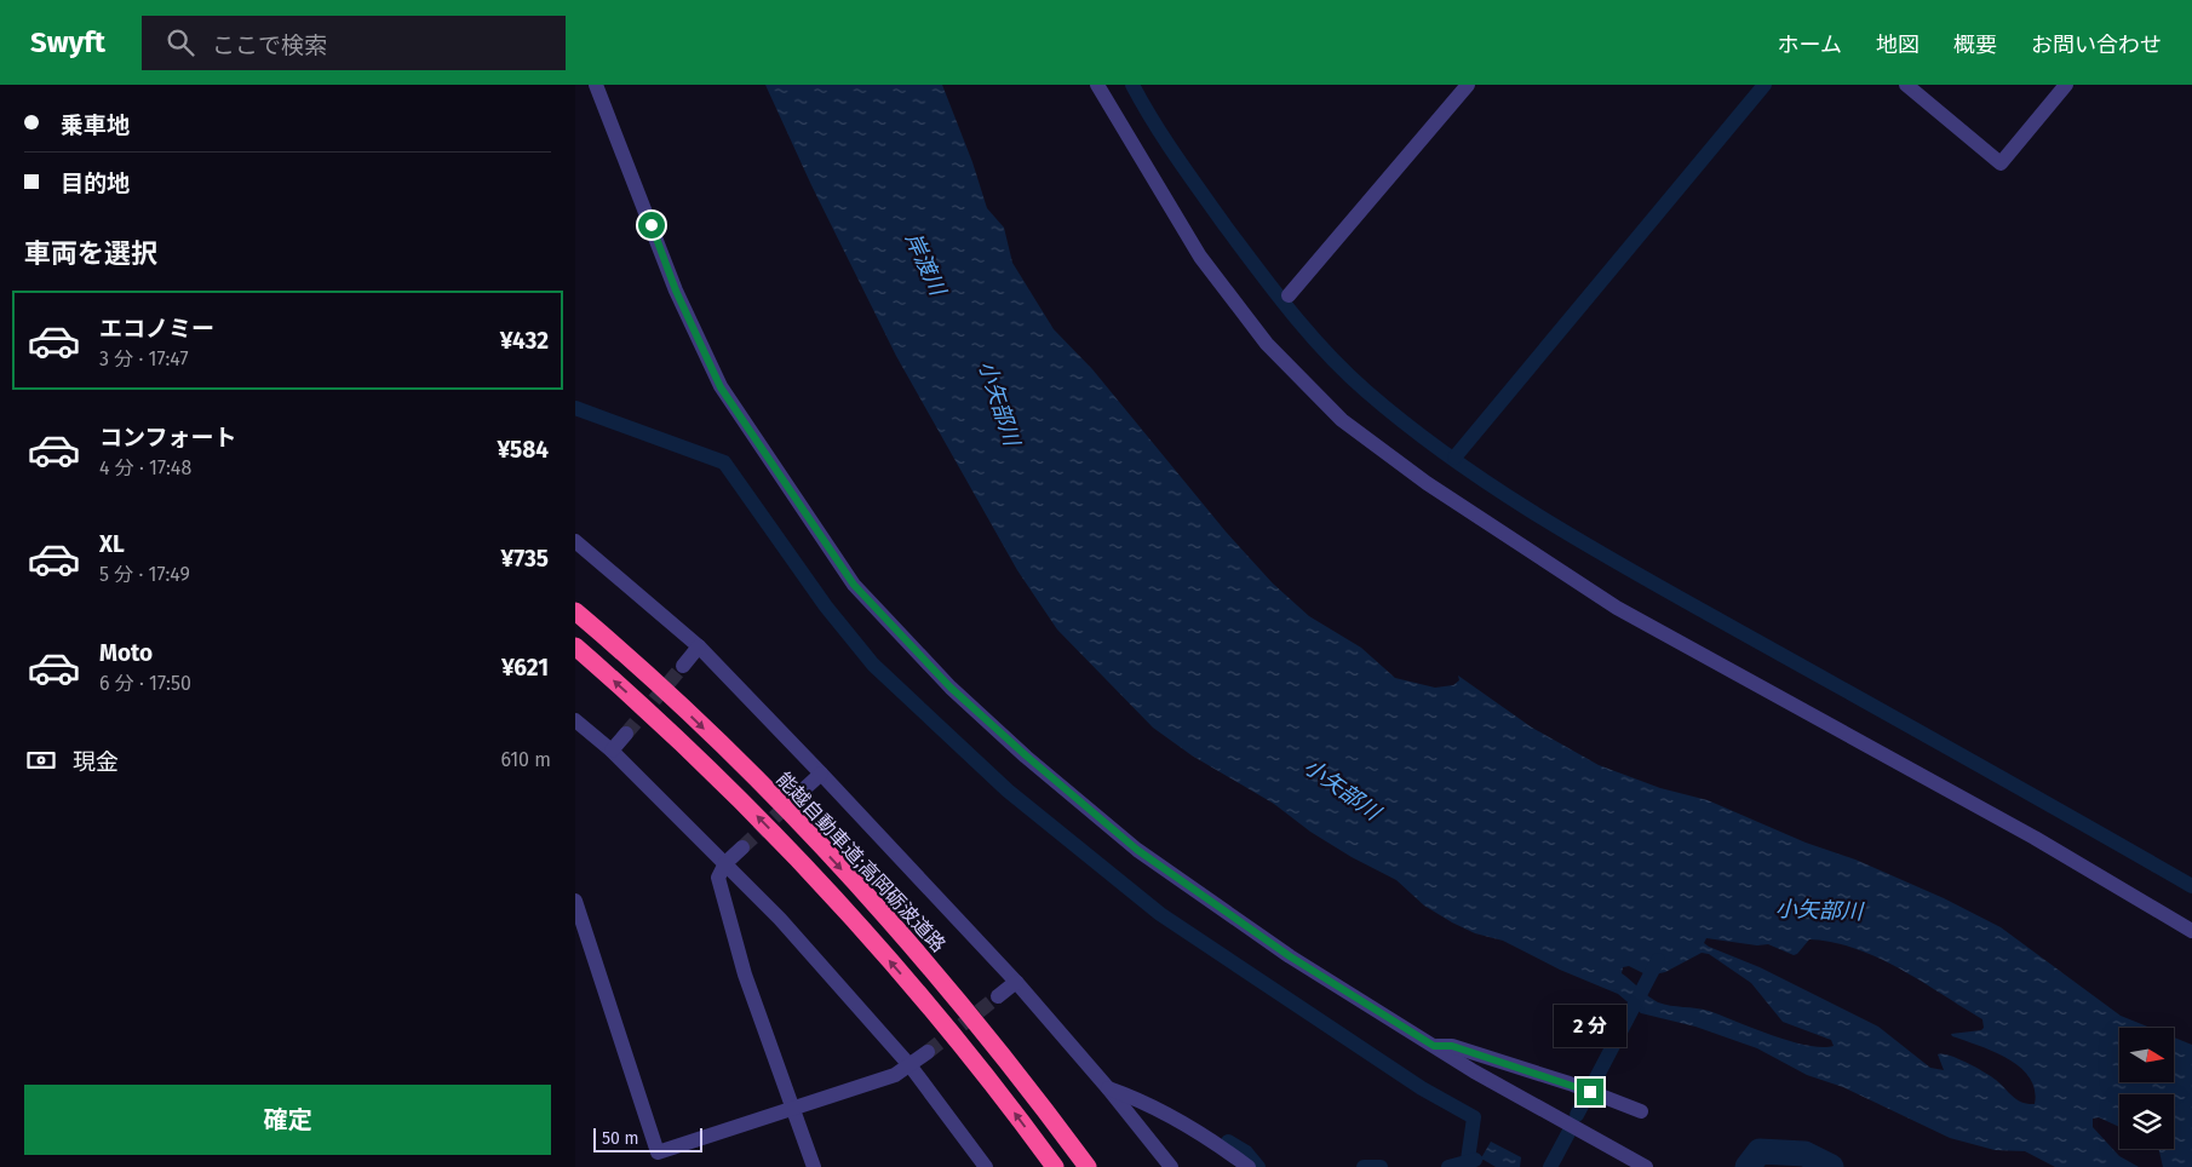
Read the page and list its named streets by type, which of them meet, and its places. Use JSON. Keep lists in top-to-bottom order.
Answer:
{
  "streets": {
    "highway": ["能越自動車道;高岡砺波道路"]
  },
  "water": ["岸渡川", "小矢部川"],
  "scale_bar": "50 m",
  "north": "right",
  "page": {
    "header": "Swyft",
    "search": "ここで検索",
    "nav": [
      "ホーム",
      "地図",
      "概要",
      "お問い合わせ"
    ],
    "banner": ["乗車地", "目的地"],
    "heading": "車両を選択",
    "list": [
      {
        "name": "エコノミー",
        "note": "3 分 · 17:47",
        "value": "¥432"
      },
      {
        "name": "コンフォート",
        "note": "4 分 · 17:48",
        "value": "¥584"
      },
      {
        "name": "XL",
        "note": "5 分 · 17:49",
        "value": "¥735"
      },
      {
        "name": "Moto",
        "note": "6 分 · 17:50",
        "value": "¥621"
      }
    ],
    "pay": ["現金", "610 m"],
    "bubble": "2 分",
    "buttons": "確定",
    "scale": "50 m"
  }
}
